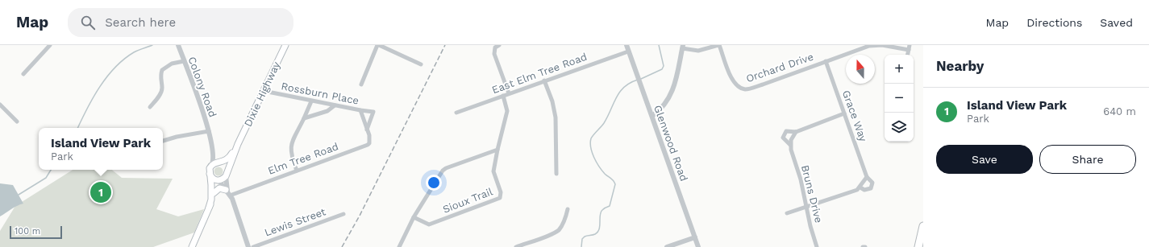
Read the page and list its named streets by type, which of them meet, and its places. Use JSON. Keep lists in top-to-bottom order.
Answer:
{
  "streets": {
    "main road": ["Dixie Highway"],
    "street": [
      "Orchard Drive",
      "East Elm Tree Road",
      "Colony Road",
      "Rossburn Place",
      "Grace Way",
      "Glenwood Road",
      "Elm Tree Road",
      "Bruns Drive",
      "Sioux Trail",
      "Lewis Street"
    ]
  },
  "crossings": [
    ["Orchard Drive", "Grace Way"],
    ["East Elm Tree Road", "Glenwood Road"],
    ["Colony Road", "Dixie Highway"],
    ["Rossburn Place", "Dixie Highway"],
    ["Rossburn Place", "Elm Tree Road"],
    ["Grace Way", "Bruns Drive"]
  ],
  "scale_bar": "100 m",
  "north": "top",
  "page": {
    "header": "Map",
    "search": "Search here",
    "nav": ["Map", "Directions", "Saved"],
    "heading": "Nearby",
    "map_buttons": ["+", "−"],
    "list": [
      {
        "mark": "1",
        "name": "Island View Park",
        "note": "Park",
        "value": "640 m"
      }
    ],
    "popup": ["Island View Park", "Park"],
    "buttons": ["Save", "Share"],
    "pins": "1",
    "scale": "100 m"
  }
}
